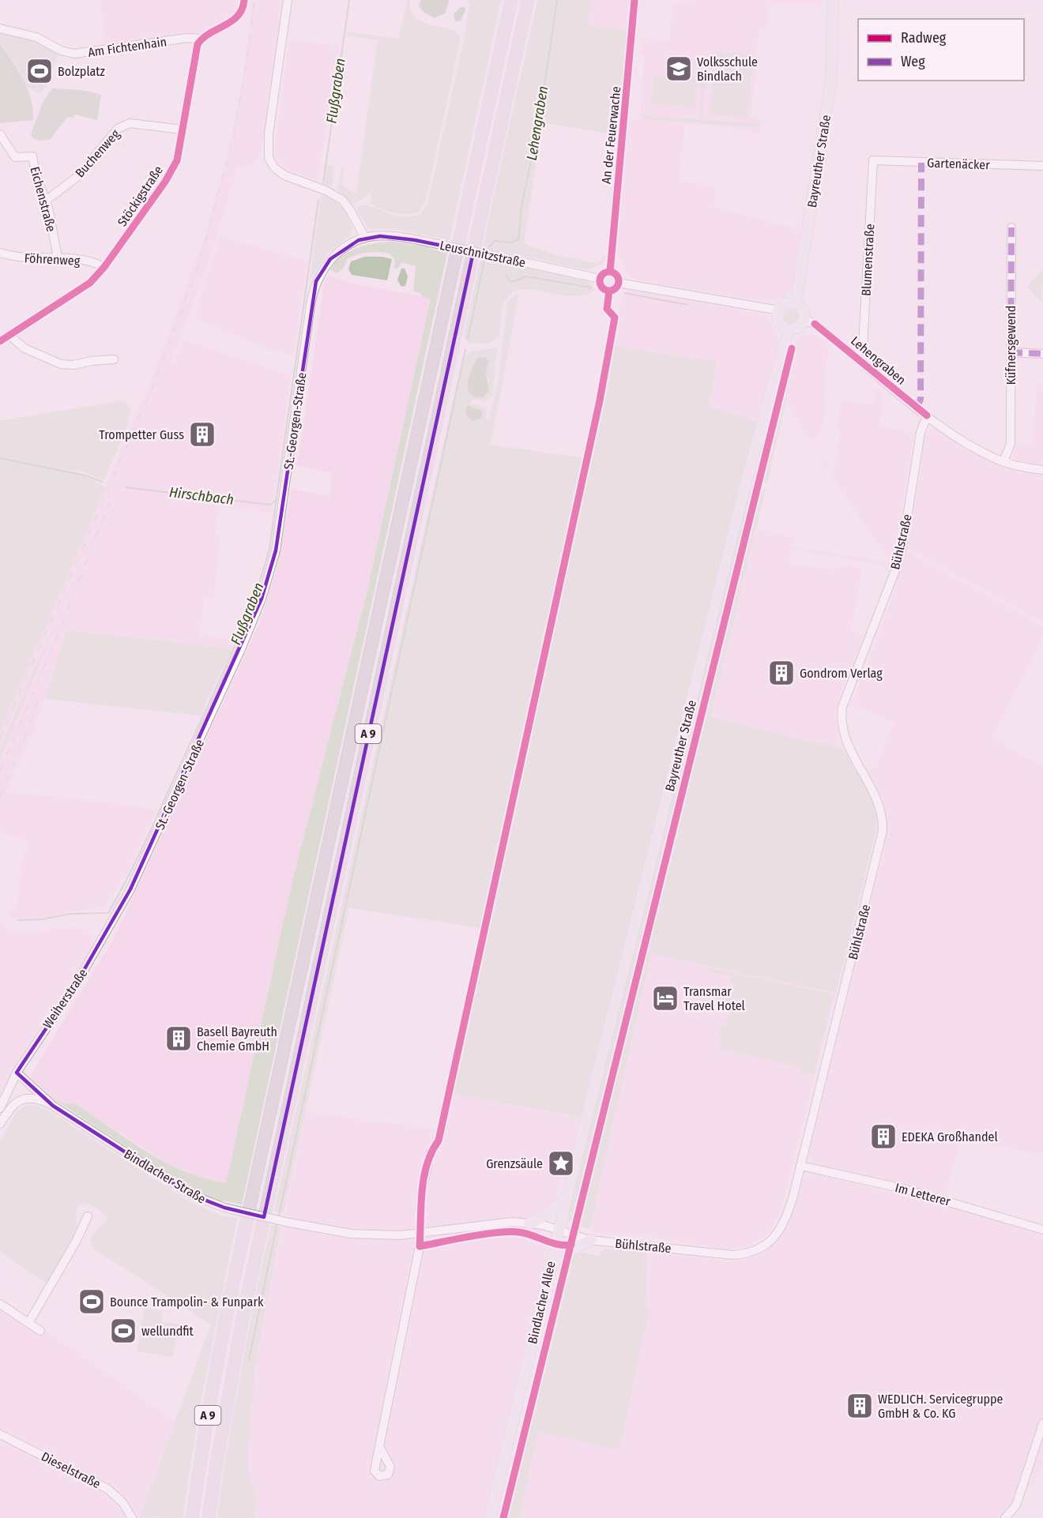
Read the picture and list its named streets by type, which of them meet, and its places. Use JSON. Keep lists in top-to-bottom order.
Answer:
{
  "streets": {
    "highway": ["A 9"],
    "main road": ["Bayreuther Straße", "Bindlacher Allee"],
    "street": [
      "Am Fichtenhain",
      "An der Feuerwache",
      "Buchenweg",
      "Gartenäcker",
      "Stöckigstraße",
      "Eichenstraße",
      "Leuschnitzstraße",
      "Föhrenweg",
      "Blumenstraße",
      "Küfnersgewend",
      "Lehengraben",
      "St.-Georgen-Straße",
      "Bühlstraße",
      "Weiherstraße",
      "Bindlacher Straße",
      "Im Letterer",
      "Dieselstraße"
    ]
  },
  "crossings": [
    ["Am Fichtenhain", "Stöckigstraße"],
    ["An der Feuerwache", "Leuschnitzstraße"],
    ["Buchenweg", "Stöckigstraße"],
    ["Buchenweg", "Eichenstraße"],
    ["Bayreuther Straße", "Leuschnitzstraße"],
    ["Bayreuther Straße", "Lehengraben"],
    ["Bayreuther Straße", "Bindlacher Allee"],
    ["Gartenäcker", "Blumenstraße"],
    ["Stöckigstraße", "Föhrenweg"],
    ["Eichenstraße", "Föhrenweg"],
    ["Leuschnitzstraße", "Lehengraben"],
    ["Leuschnitzstraße", "St.-Georgen-Straße"],
    ["Blumenstraße", "Lehengraben"],
    ["Küfnersgewend", "Lehengraben"],
    ["Lehengraben", "Bühlstraße"],
    ["St.-Georgen-Straße", "Weiherstraße"],
    ["Bühlstraße", "Bindlacher Straße"],
    ["Bühlstraße", "Im Letterer"],
    ["Bühlstraße", "Bindlacher Allee"],
    ["Weiherstraße", "Bindlacher Straße"],
    ["Bindlacher Straße", "Bindlacher Allee"]
  ],
  "water": ["Flußgraben", "Lehengraben", "Hirschbach"],
  "places": {
    "school or university": ["Volksschule Bindlach"],
    "sports": ["Bolzplatz", "Bounce Trampolin- & Funpark", "wellundfit"],
    "building": [
      "Trompetter Guss",
      "Gondrom Verlag",
      "Basell Bayreuth Chemie GmbH",
      "EDEKA Großhandel",
      "WEDLICH. Servicegruppe GmbH & Co. KG"
    ],
    "hotel": ["Transmar Travel Hotel"],
    "place": ["Grenzsäule"]
  },
  "legend": ["Radweg", "Weg"]
}
